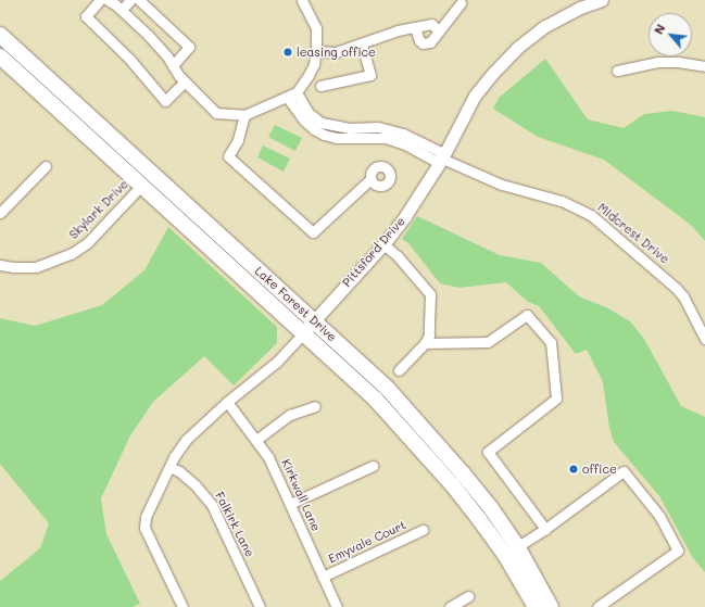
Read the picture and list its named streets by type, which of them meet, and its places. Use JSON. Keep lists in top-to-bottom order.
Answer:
{
  "streets": {
    "main road": ["Lake Forest Drive"],
    "street": [
      "Skylark Drive",
      "Midcrest Drive",
      "Pittsford Drive",
      "Kirkwall Lane",
      "Falkirk Lane",
      "Emyvale Court"
    ]
  },
  "crossings": [
    ["Skylark Drive", "Lake Forest Drive"],
    ["Midcrest Drive", "Pittsford Drive"],
    ["Pittsford Drive", "Lake Forest Drive"],
    ["Pittsford Drive", "Kirkwall Lane"],
    ["Pittsford Drive", "Falkirk Lane"],
    ["Kirkwall Lane", "Emyvale Court"]
  ],
  "places": ["leasing office", "office"],
  "north": "top left"
}
